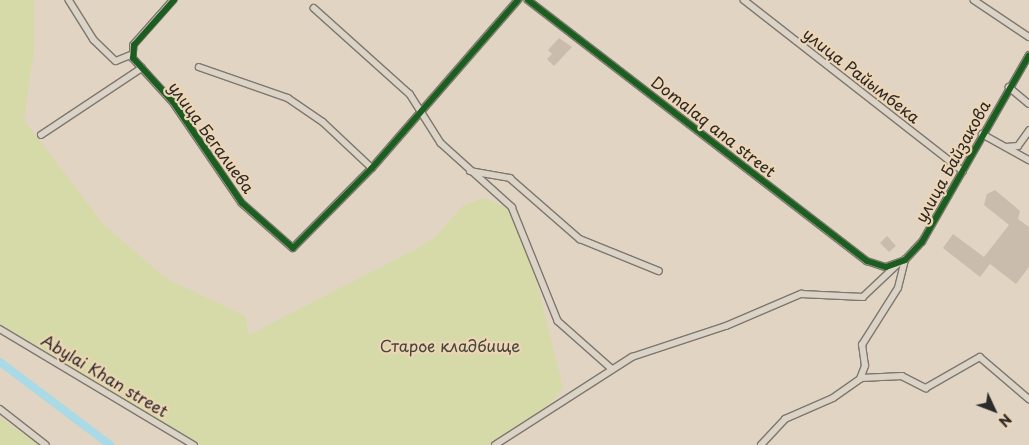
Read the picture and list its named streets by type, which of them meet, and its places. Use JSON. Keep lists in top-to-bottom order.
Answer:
{
  "streets": {
    "street": [
      "улица Райымбека",
      "Domalaq ana street",
      "улица Бегалиева",
      "улица Байзакова",
      "Abylai Khan street"
    ]
  },
  "crossings": [
    ["улица Райымбека", "улица Байзакова"],
    ["Domalaq ana street", "улица Байзакова"]
  ],
  "parks": ["Старое кладбище"],
  "north": "bottom right"
}
